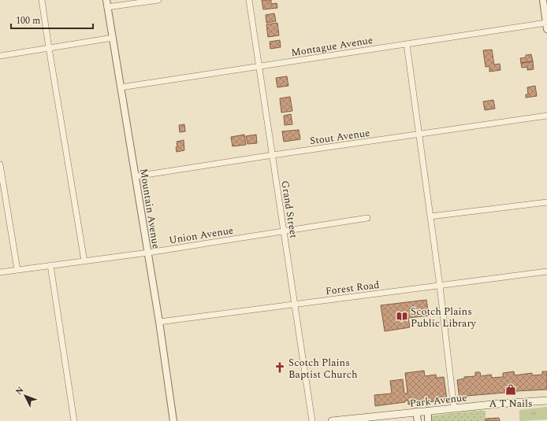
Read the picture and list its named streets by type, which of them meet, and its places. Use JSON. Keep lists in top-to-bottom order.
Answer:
{
  "streets": {
    "main road": ["Park Avenue"],
    "street": [
      "Montague Avenue",
      "Stout Avenue",
      "Mountain Avenue",
      "Grand Street",
      "Union Avenue",
      "Forest Road"
    ]
  },
  "crossings": [
    ["Montague Avenue", "Mountain Avenue"],
    ["Montague Avenue", "Grand Street"],
    ["Stout Avenue", "Mountain Avenue"],
    ["Stout Avenue", "Grand Street"],
    ["Mountain Avenue", "Union Avenue"],
    ["Mountain Avenue", "Forest Road"],
    ["Grand Street", "Union Avenue"],
    ["Grand Street", "Forest Road"]
  ],
  "places": {
    "library": ["Scotch Plains Public Library"],
    "church": ["Scotch Plains Baptist Church"],
    "shop": ["A T Nails"]
  },
  "scale_bar": "100 m",
  "north": "top left"
}
